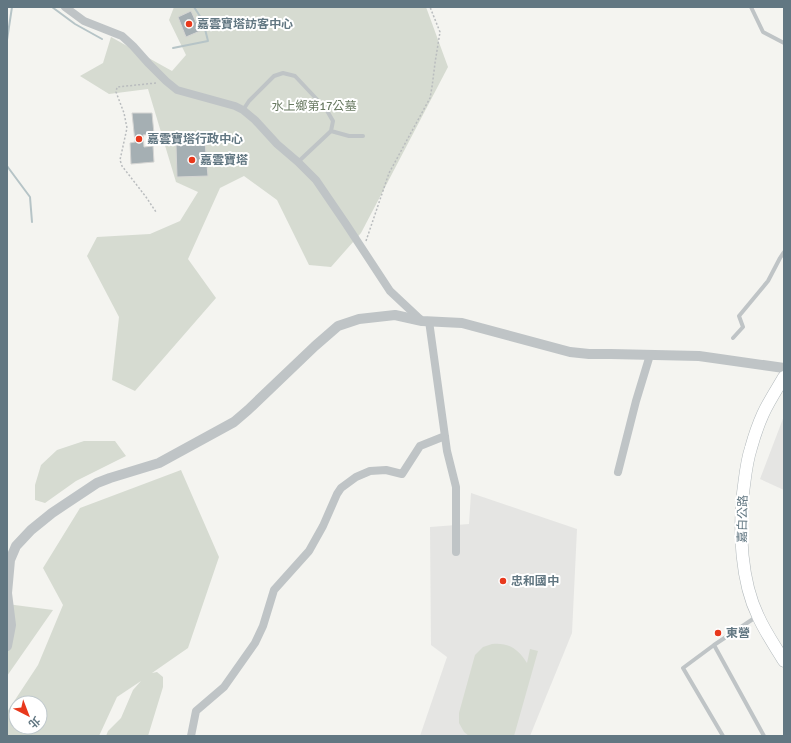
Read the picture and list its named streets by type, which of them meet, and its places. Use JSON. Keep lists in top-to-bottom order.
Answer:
{
  "streets": {
    "main road": ["嘉白公路"]
  },
  "parks": ["水上鄉第17公墓"],
  "places": [
    "嘉雲寶塔訪客中心",
    "嘉雲寶塔行政中心",
    "嘉雲寶塔",
    "忠和國中",
    "東營"
  ],
  "north": "bottom right"
}
